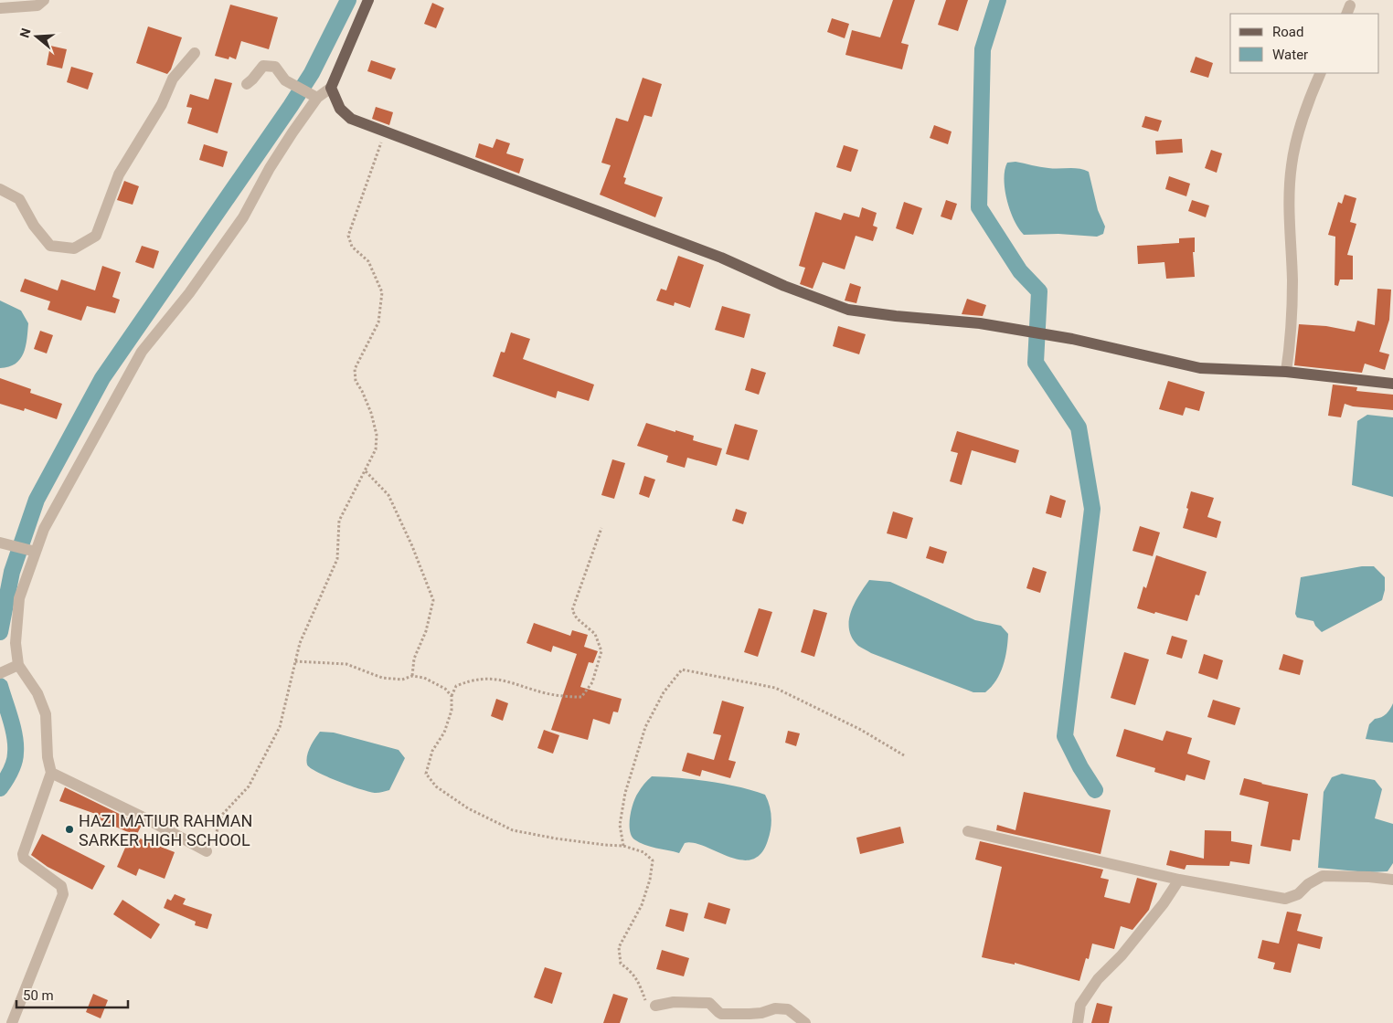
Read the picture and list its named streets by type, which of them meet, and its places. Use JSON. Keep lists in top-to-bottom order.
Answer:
{
  "places": ["HAZI MATIUR RAHMAN SARKER HIGH SCHOOL"],
  "legend": ["Road", "Water"],
  "scale_bar": "50 m",
  "north": "left"
}
